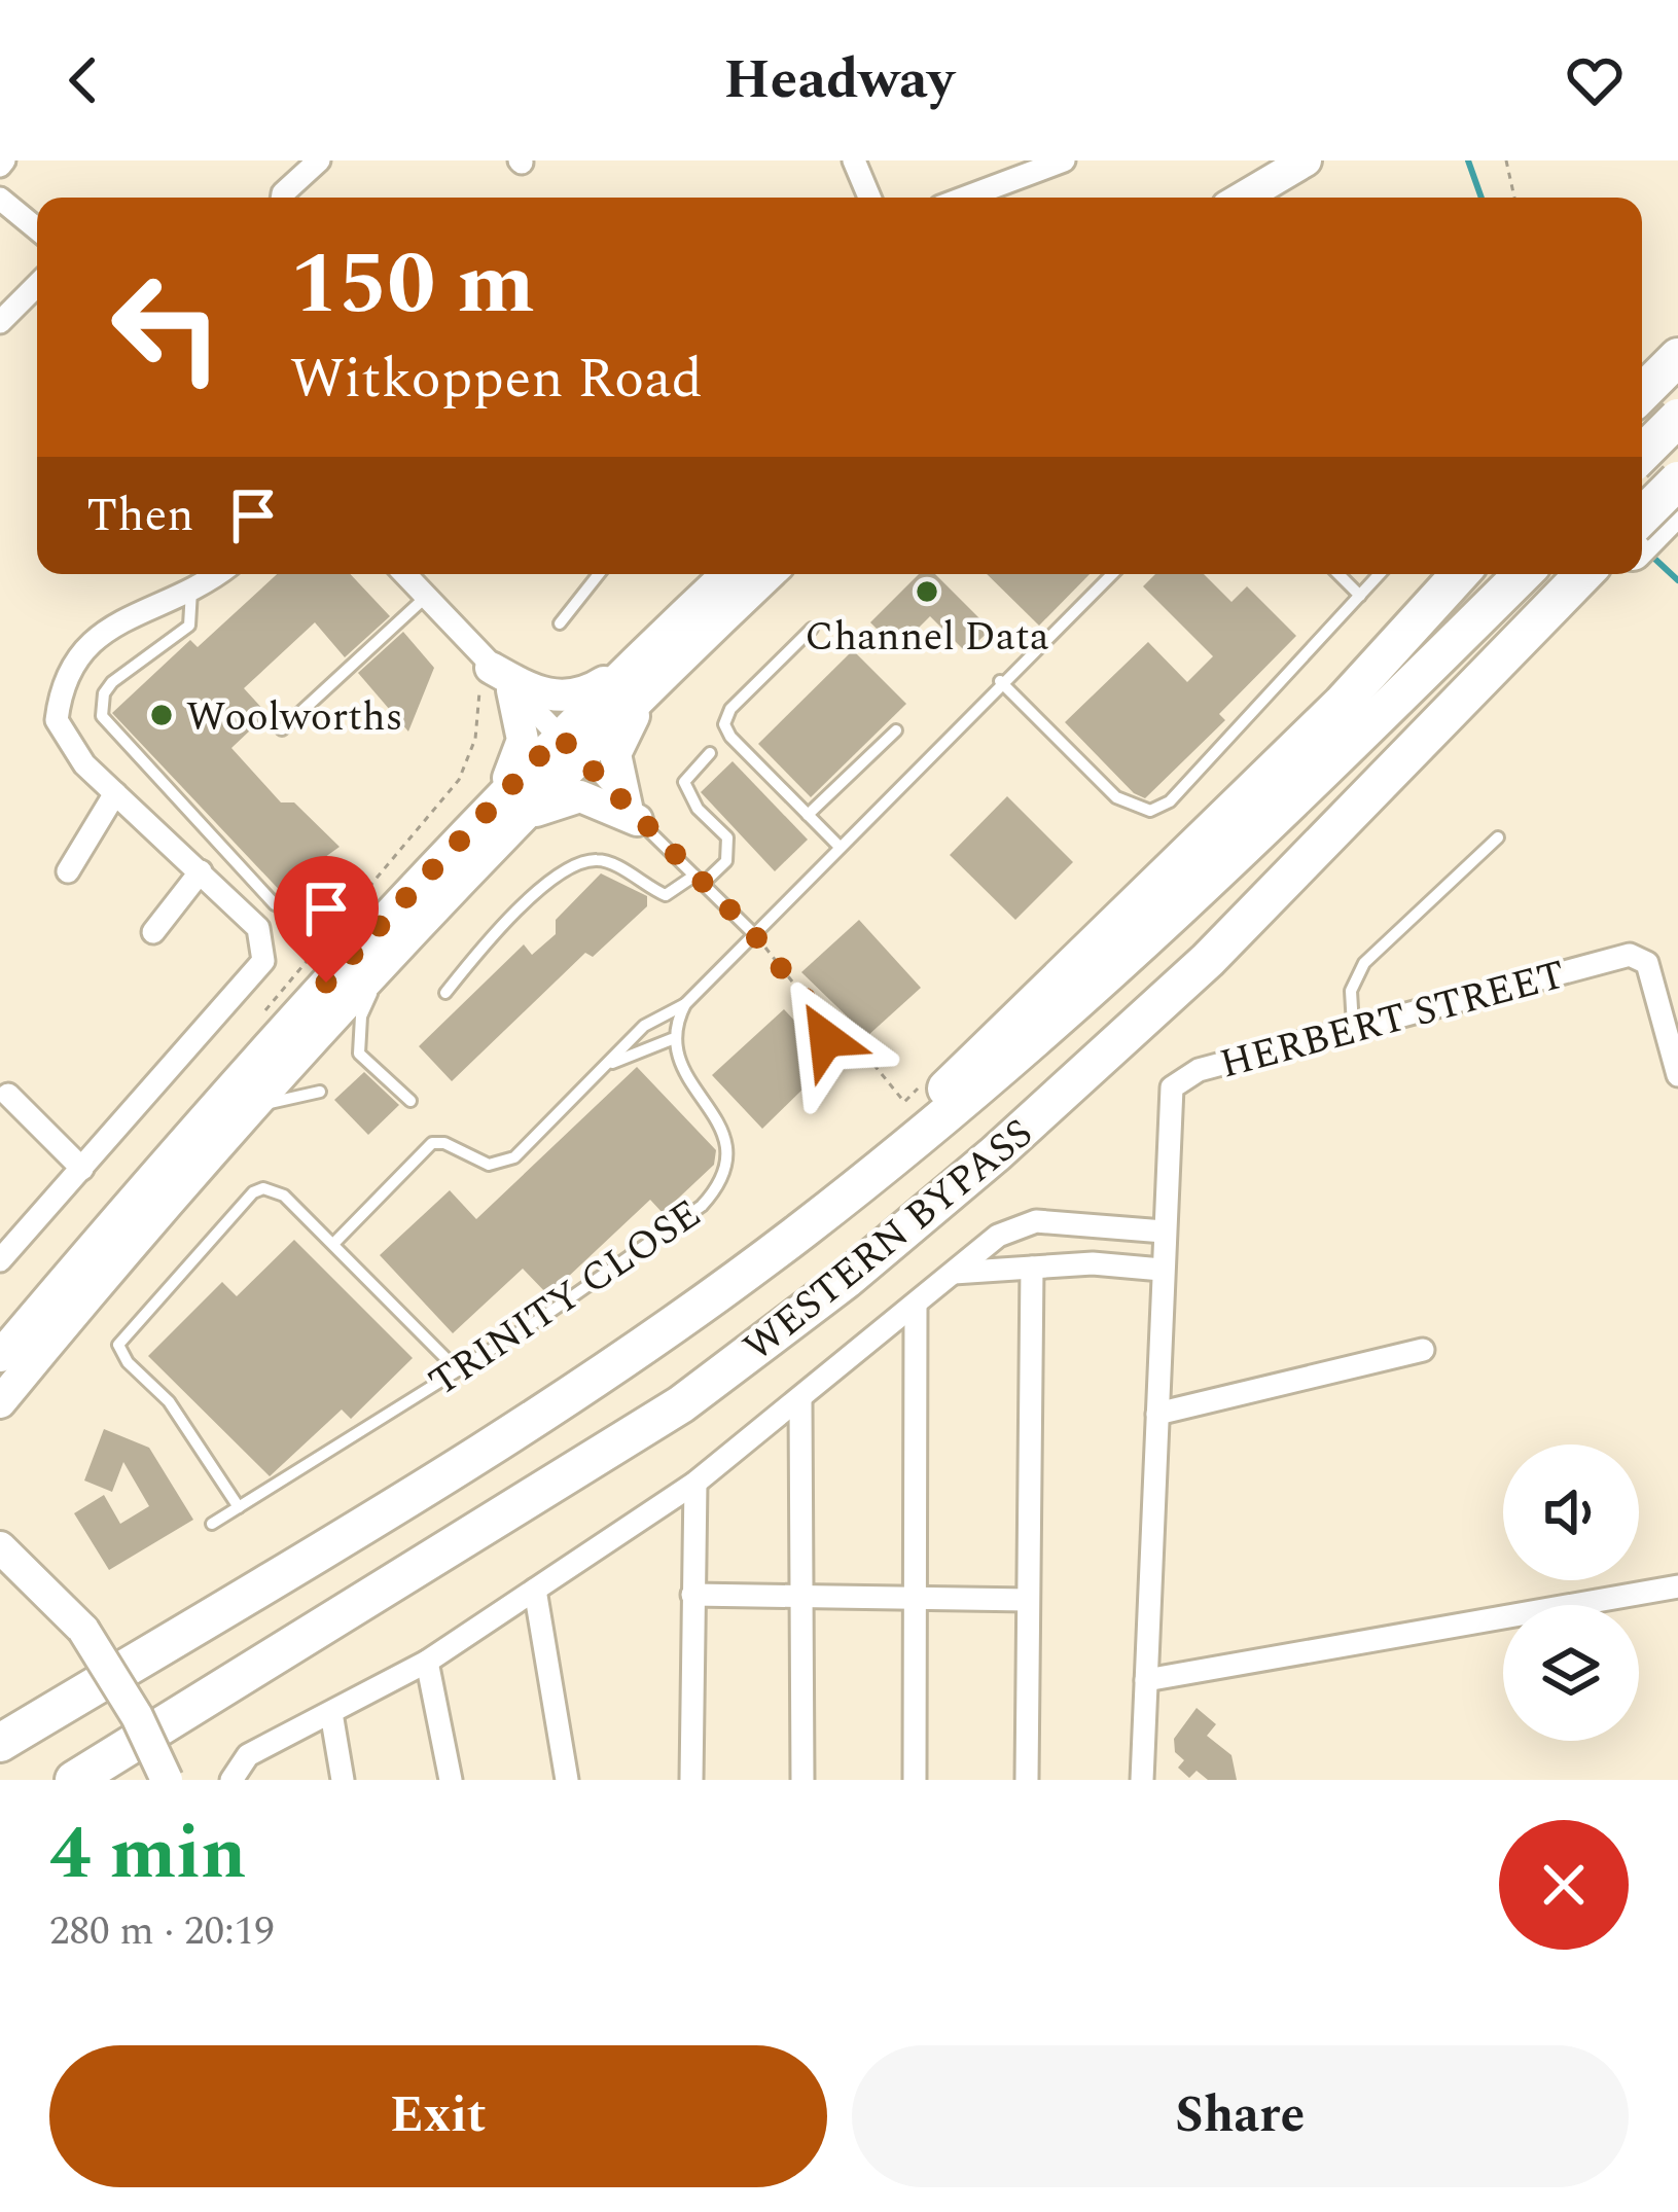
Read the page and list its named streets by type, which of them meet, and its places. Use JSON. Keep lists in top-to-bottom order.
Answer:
{
  "streets": {
    "highway": ["WESTERN BYPASS"],
    "street": ["HERBERT STREET"],
    "lane": ["TRINITY CLOSE"]
  },
  "places": ["Channel Data", "Woolworths"],
  "page": {
    "header": "Headway",
    "turn": ["150 m", "Witkoppen Road"],
    "then": "Then",
    "heading": ["4 min", "280 m · 20:19"],
    "buttons": ["Exit", "Share"]
  }
}
